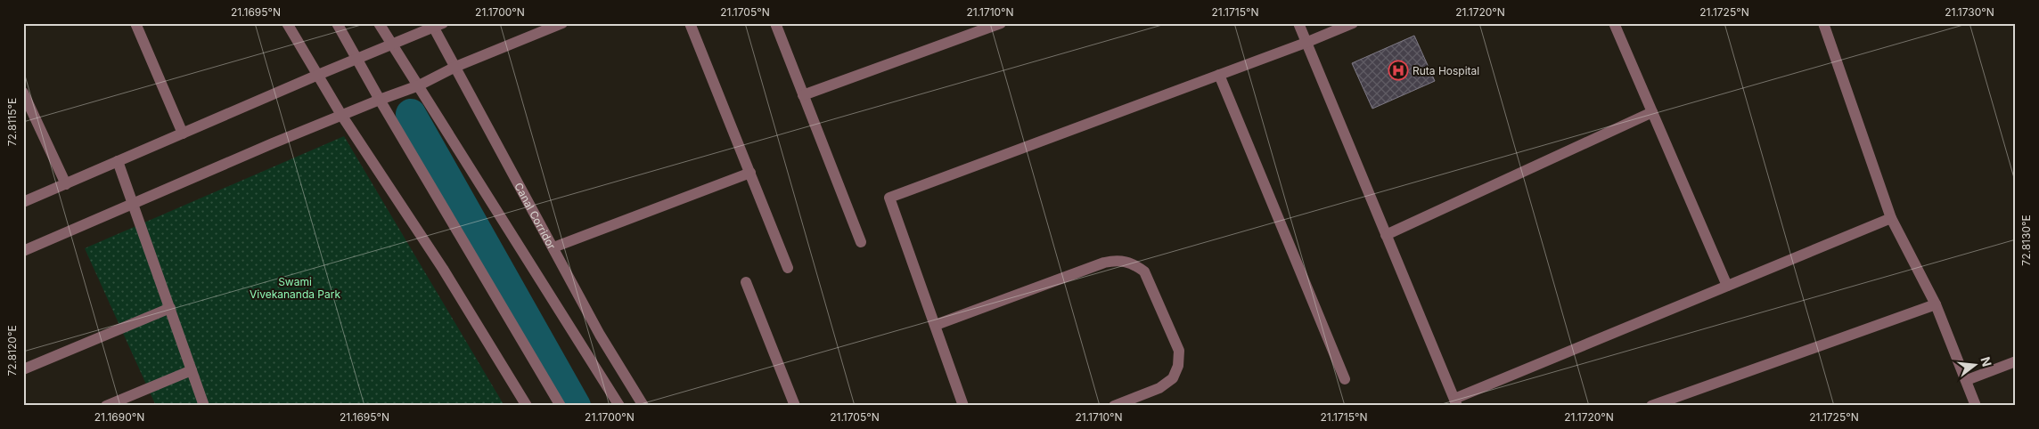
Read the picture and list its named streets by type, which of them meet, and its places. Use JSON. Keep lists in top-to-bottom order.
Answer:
{
  "streets": {
    "street": ["Canal Corridor"]
  },
  "parks": ["Swami Vivekananda Park"],
  "places": {
    "hospital": ["Ruta Hospital"]
  },
  "north": "right",
  "coordinates": [
    "21.1695°N",
    "21.1700°N",
    "21.1705°N",
    "21.1710°N",
    "21.1715°N",
    "21.1720°N",
    "21.1725°N",
    "21.1730°N",
    "72.8115°E",
    "72.8130°E",
    "72.8120°E",
    "21.1690°N"
  ]
}
